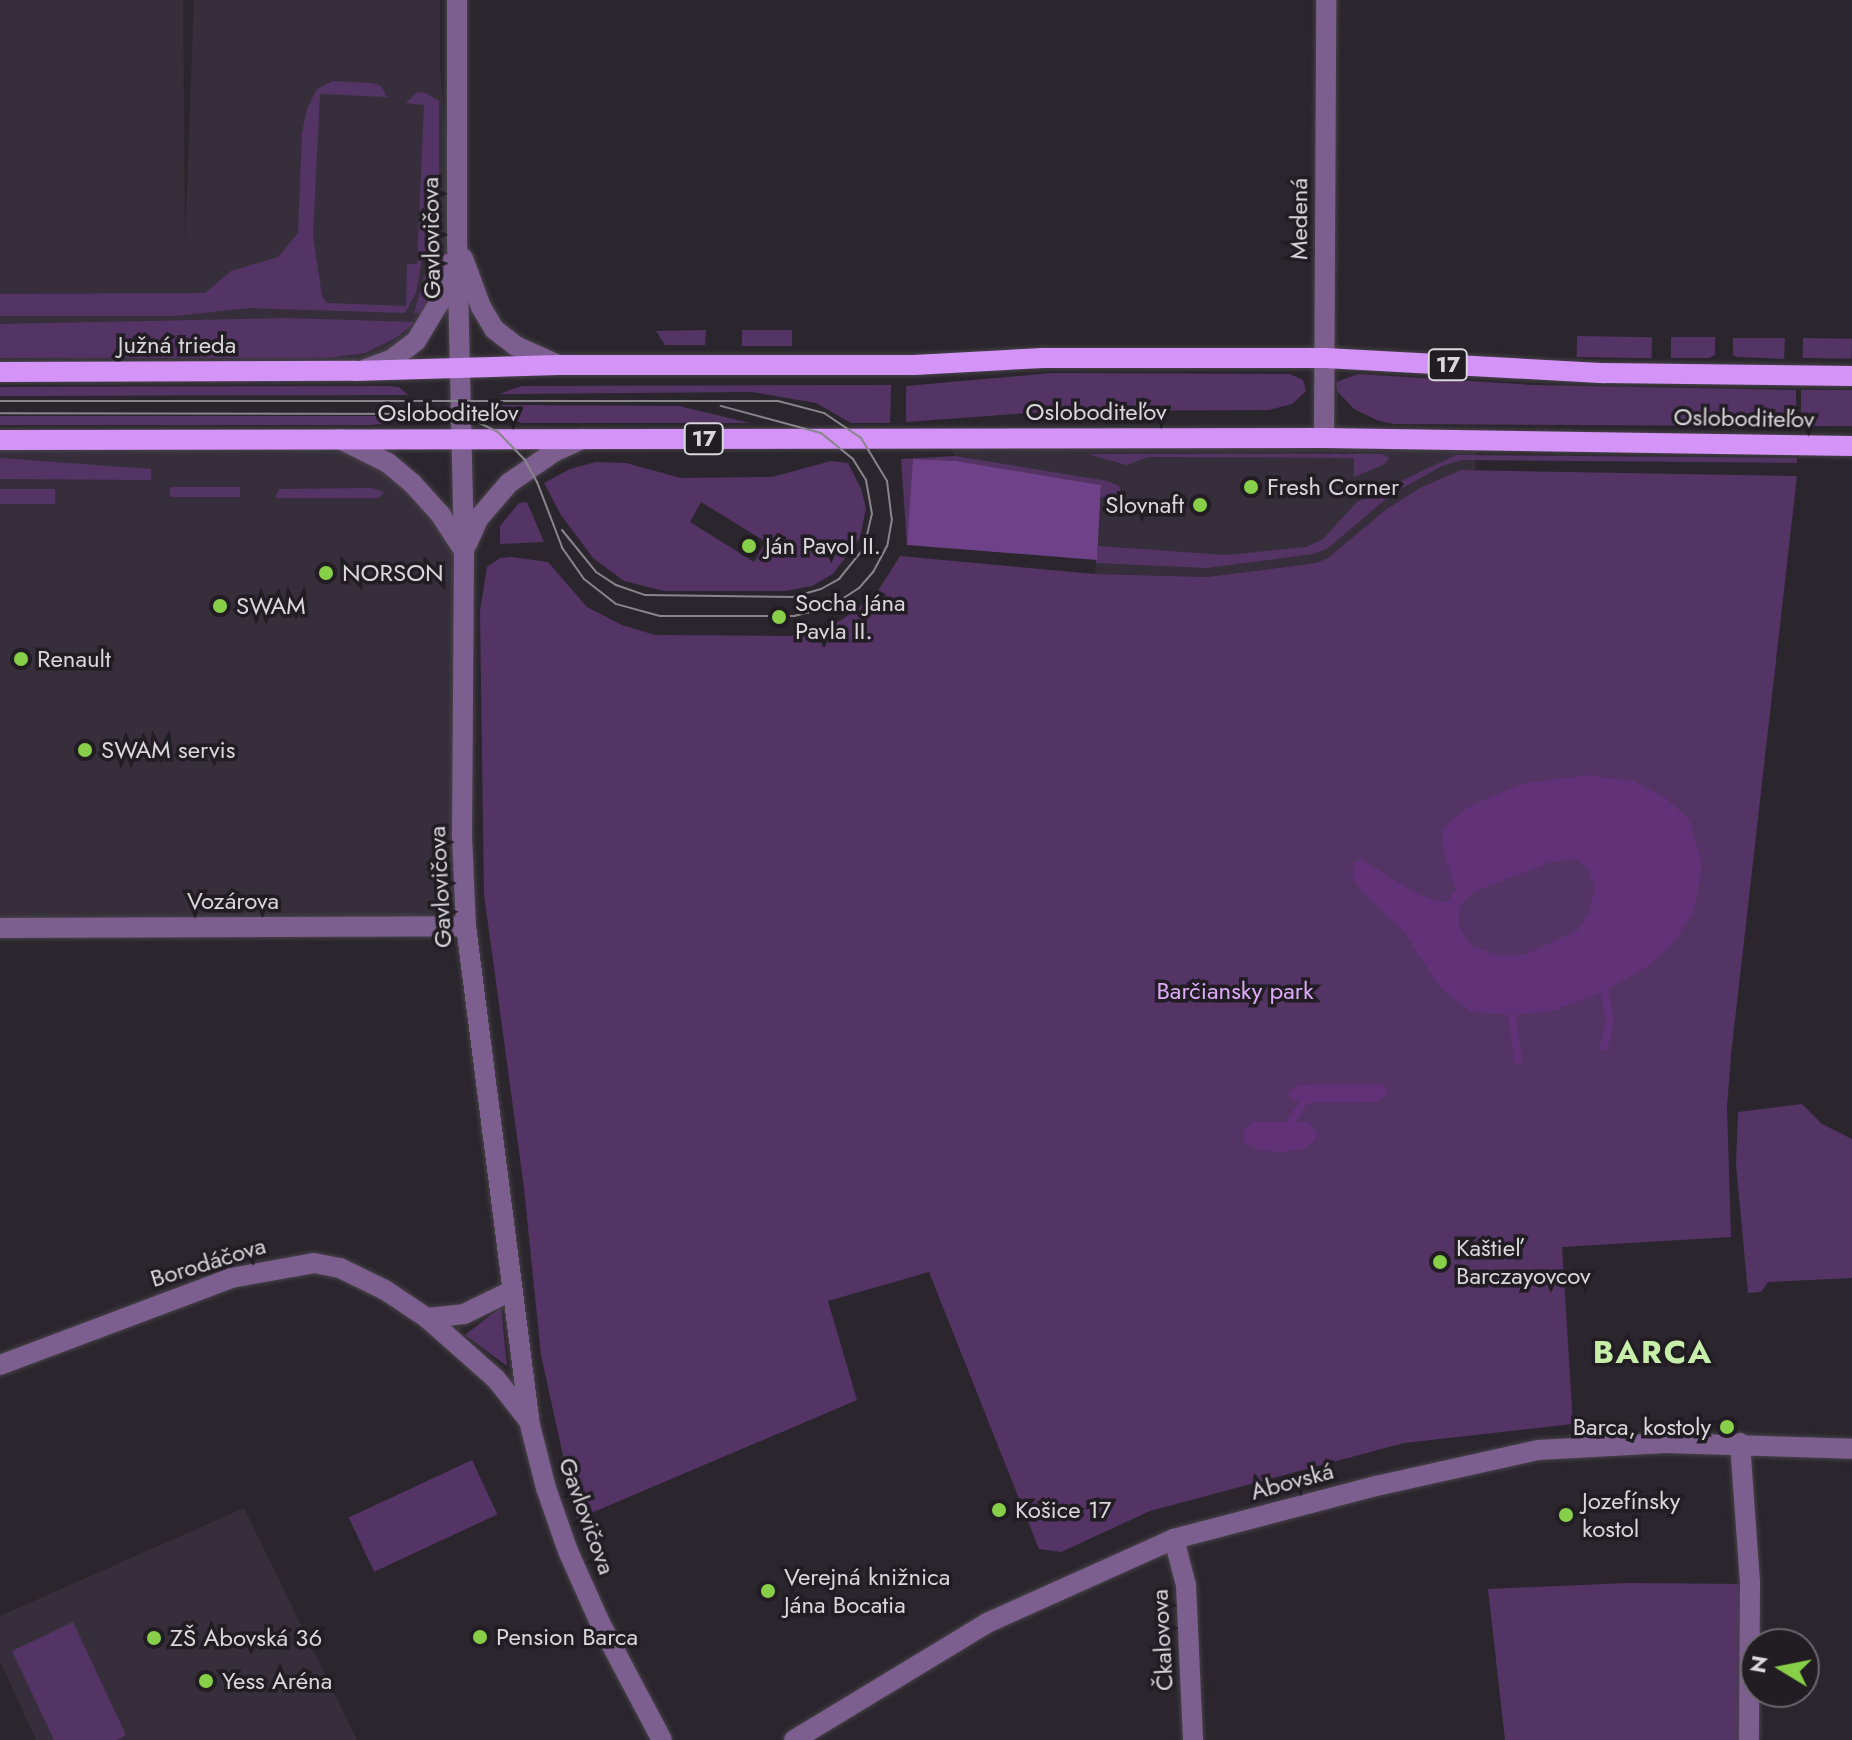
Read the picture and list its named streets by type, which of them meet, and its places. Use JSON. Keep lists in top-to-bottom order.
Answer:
{
  "streets": {
    "main road": ["Južná trieda", "17", "Osloboditeľov"],
    "street": [
      "Medená",
      "Gavlovičova",
      "Vozárova",
      "Borodáčova",
      "Abovská",
      "Čkalovova"
    ]
  },
  "crossings": [
    ["Medená", "Osloboditeľov"],
    ["Gavlovičova", "Osloboditeľov"],
    ["Gavlovičova", "Vozárova"],
    ["Gavlovičova", "Borodáčova"],
    ["Južná trieda", "Osloboditeľov"],
    ["17", "Osloboditeľov"],
    ["Abovská", "Čkalovova"]
  ],
  "districts": ["BARCA"],
  "parks": ["Barčiansky park"],
  "places": [
    "Fresh Corner",
    "Slovnaft",
    "Ján Pavol II.",
    "NORSON",
    "SWAM",
    "Socha Jána Pavla II.",
    "Renault",
    "SWAM servis",
    "Kaštieľ Barczayovcov",
    "Barca, kostoly",
    "Košice 17",
    "Jozefínsky kostol",
    "Verejná knižnica Jána Bocatia",
    "Pension Barca",
    "ZŠ Abovská 36",
    "Yess Aréna"
  ],
  "north": "left"
}
